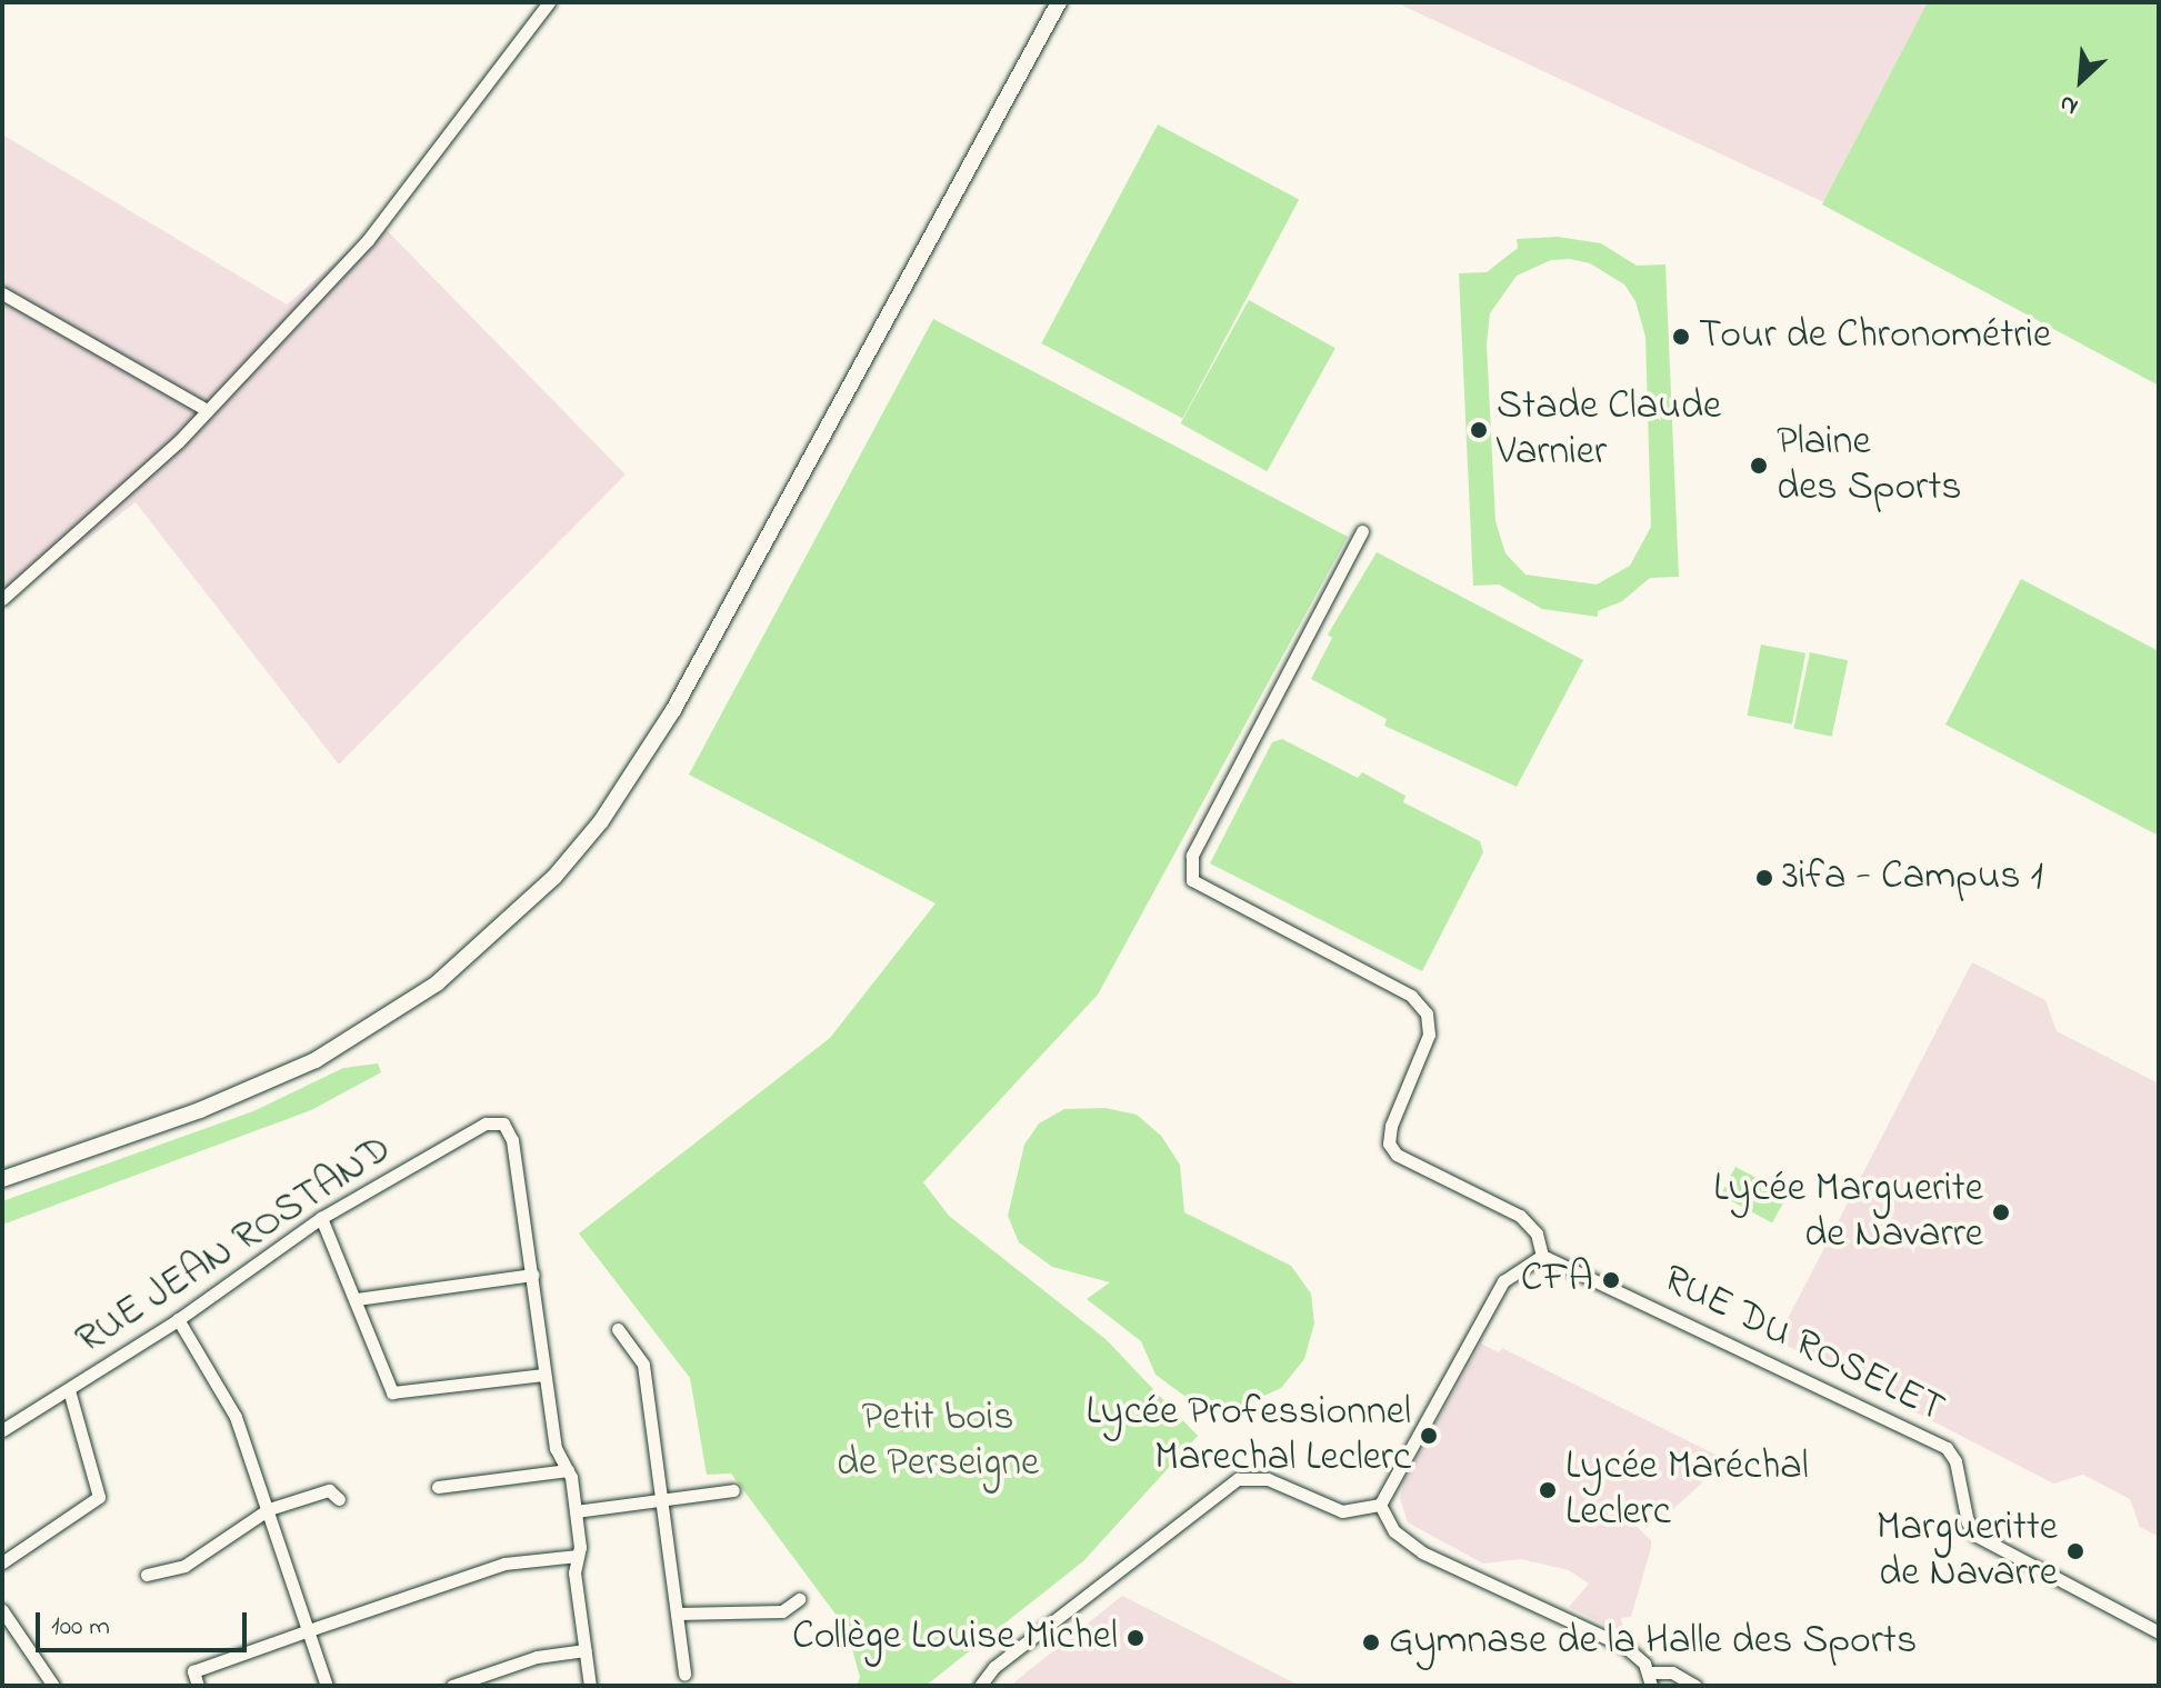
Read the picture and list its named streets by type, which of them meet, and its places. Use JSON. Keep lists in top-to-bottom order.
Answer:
{
  "streets": {
    "street": ["RUE JEAN ROSTAND", "RUE DU ROSELET"]
  },
  "parks": ["Petit bois de Perseigne"],
  "places": [
    "Tour de Chronométrie",
    "Stade Claude Varnier",
    "Plaine des Sports",
    "3ifa - Campus 1",
    "Lycée Marguerite de Navarre",
    "CFA",
    "Lycée Professionnel Marechal Leclerc",
    "Lycée Maréchal Leclerc",
    "Margueritte de Navarre",
    "Collège Louise Michel",
    "Gymnase de la Halle des Sports"
  ],
  "scale_bar": "100 m",
  "north": "bottom left"
}
